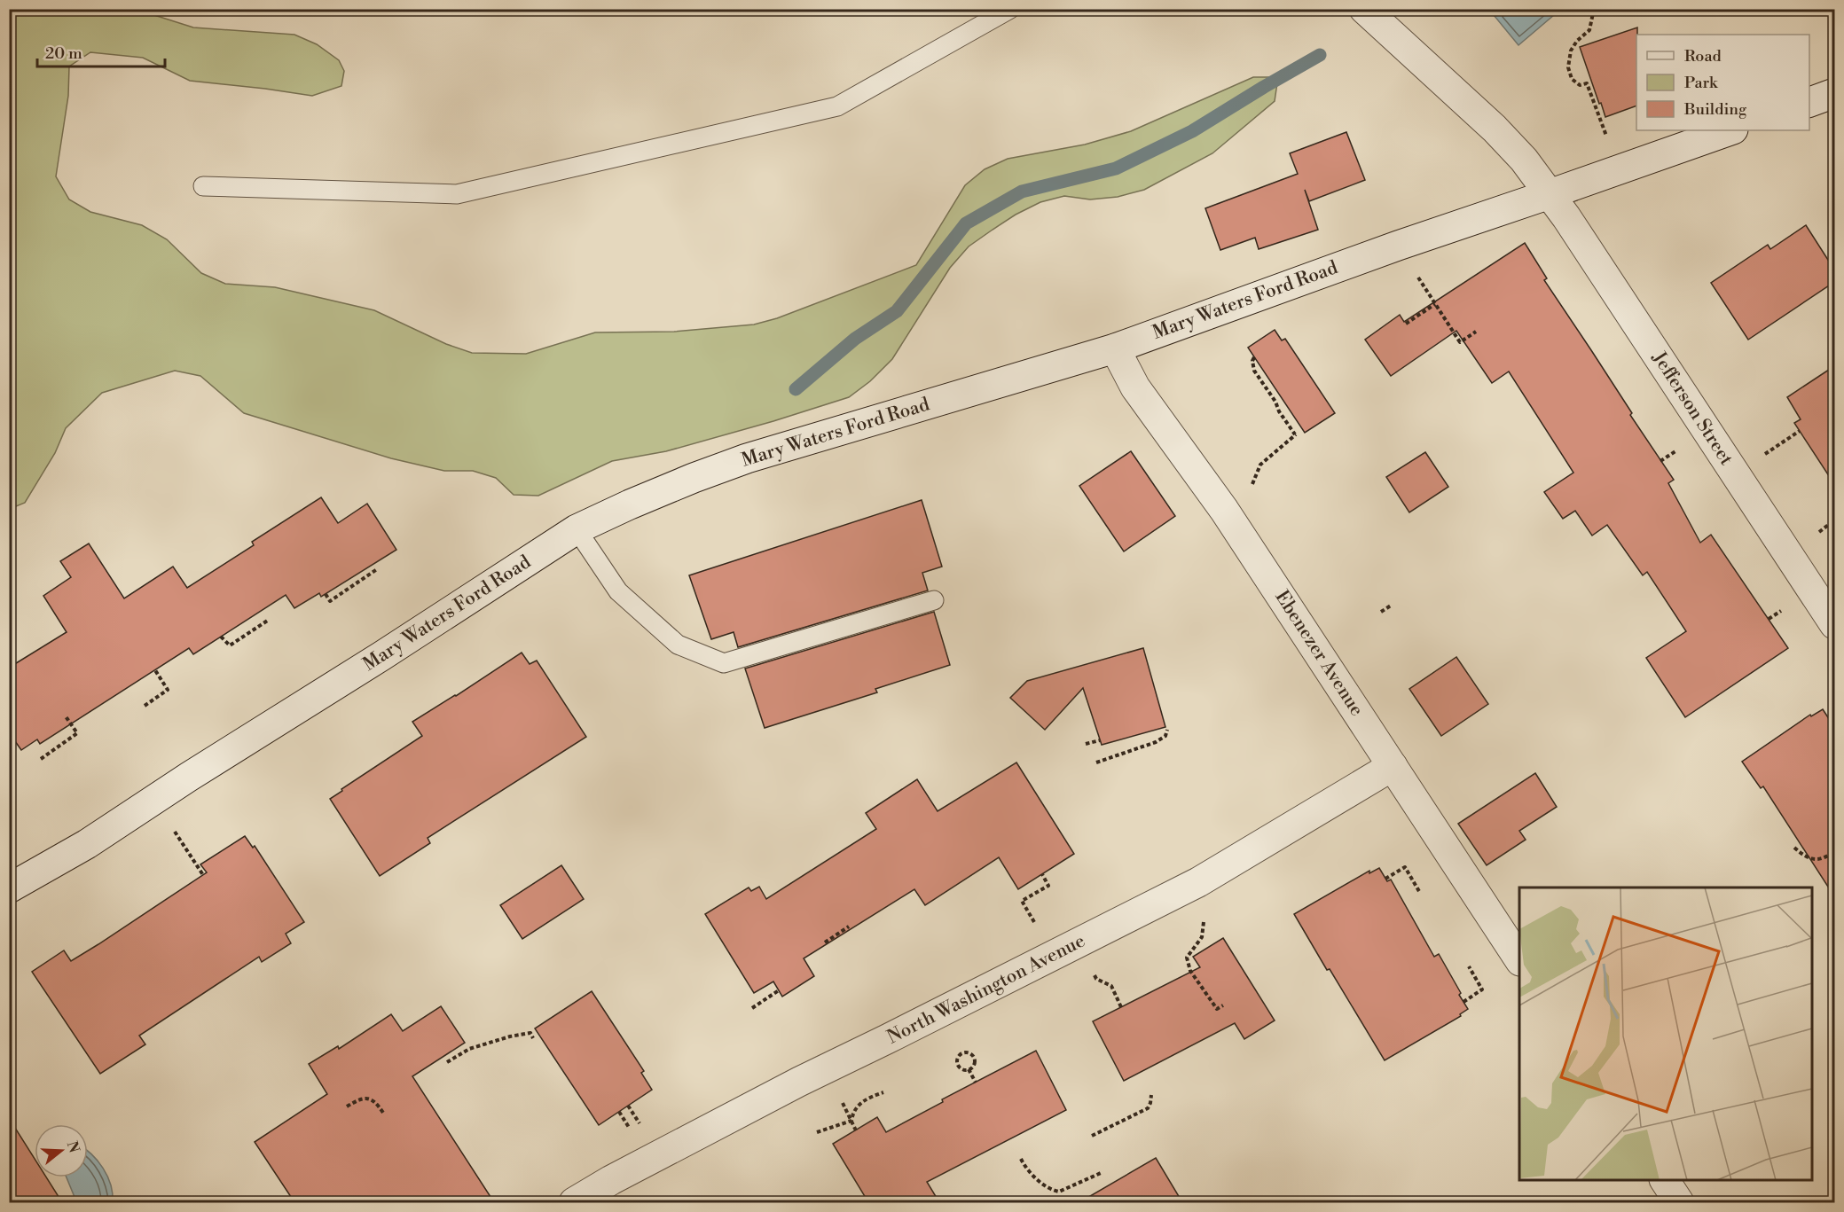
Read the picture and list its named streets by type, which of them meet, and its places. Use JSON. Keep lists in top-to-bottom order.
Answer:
{
  "streets": {
    "street": [
      "Mary Waters Ford Road",
      "Jefferson Street",
      "Ebenezer Avenue",
      "North Washington Avenue"
    ]
  },
  "crossings": [
    ["Mary Waters Ford Road", "Jefferson Street"],
    ["Mary Waters Ford Road", "Ebenezer Avenue"],
    ["Ebenezer Avenue", "North Washington Avenue"]
  ],
  "legend": ["Road", "Park", "Building"],
  "scale_bar": "20 m",
  "north": "right"
}
